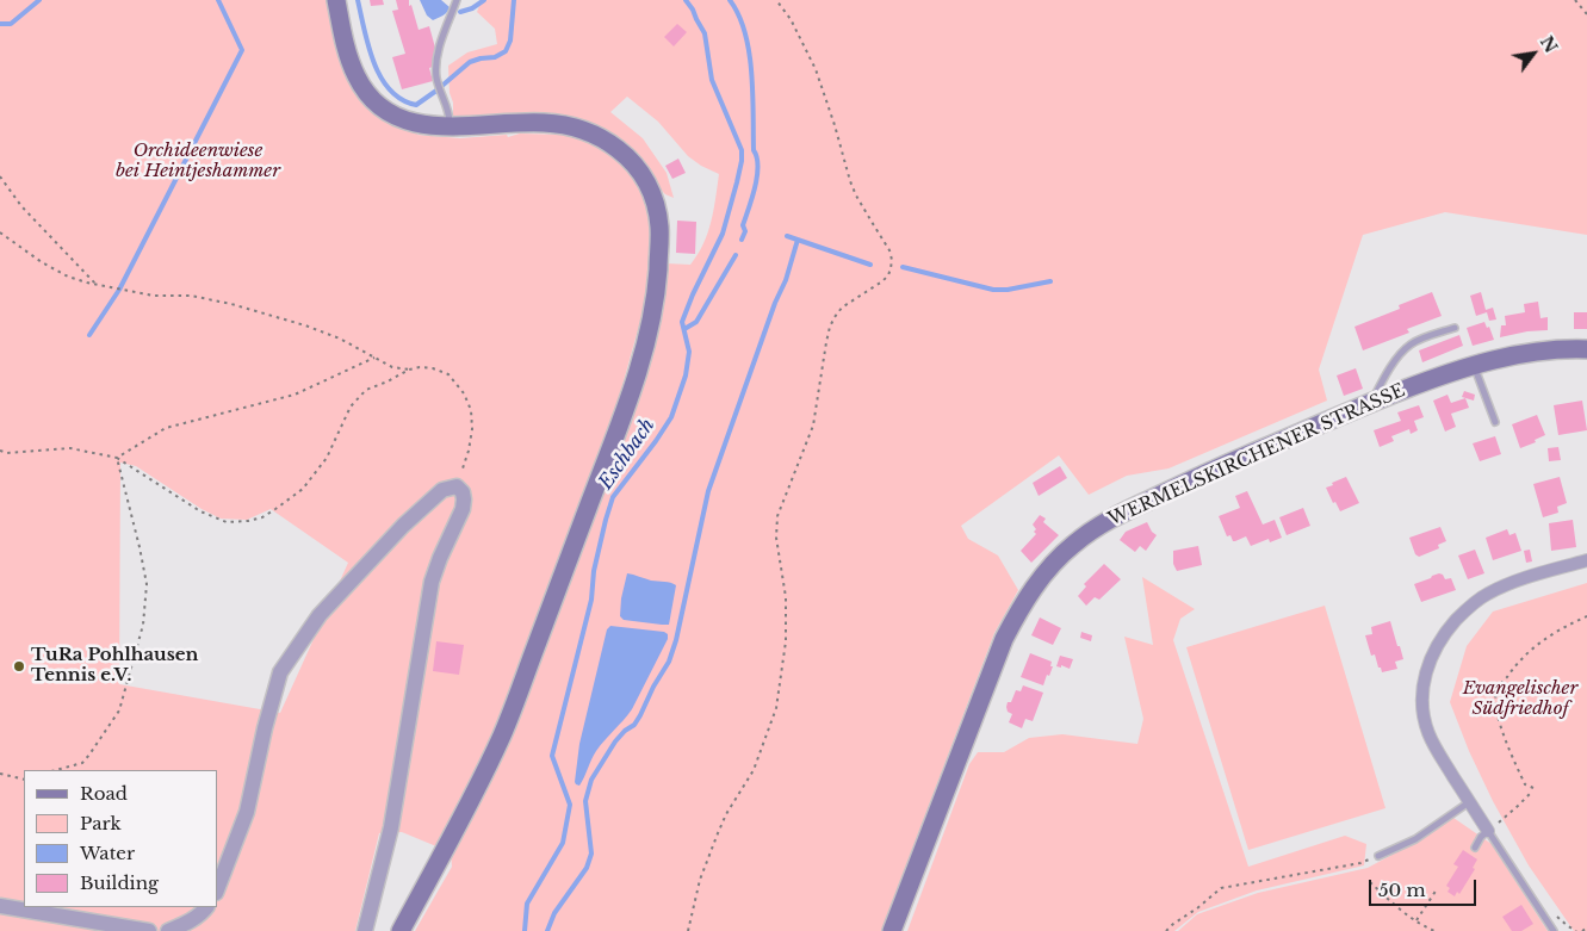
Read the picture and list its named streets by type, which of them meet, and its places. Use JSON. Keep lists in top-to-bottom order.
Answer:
{
  "streets": {
    "main road": ["WERMELSKIRCHENER STRASSE"]
  },
  "water": ["Eschbach"],
  "parks": ["Orchideenwiese bei Heintjeshammer", "Evangelischer Südfriedhof"],
  "places": ["TuRa Pohlhausen Tennis e.V."],
  "legend": [
    "Road",
    "Park",
    "Water",
    "Building"
  ],
  "scale_bar": "50 m",
  "north": "top right"
}
